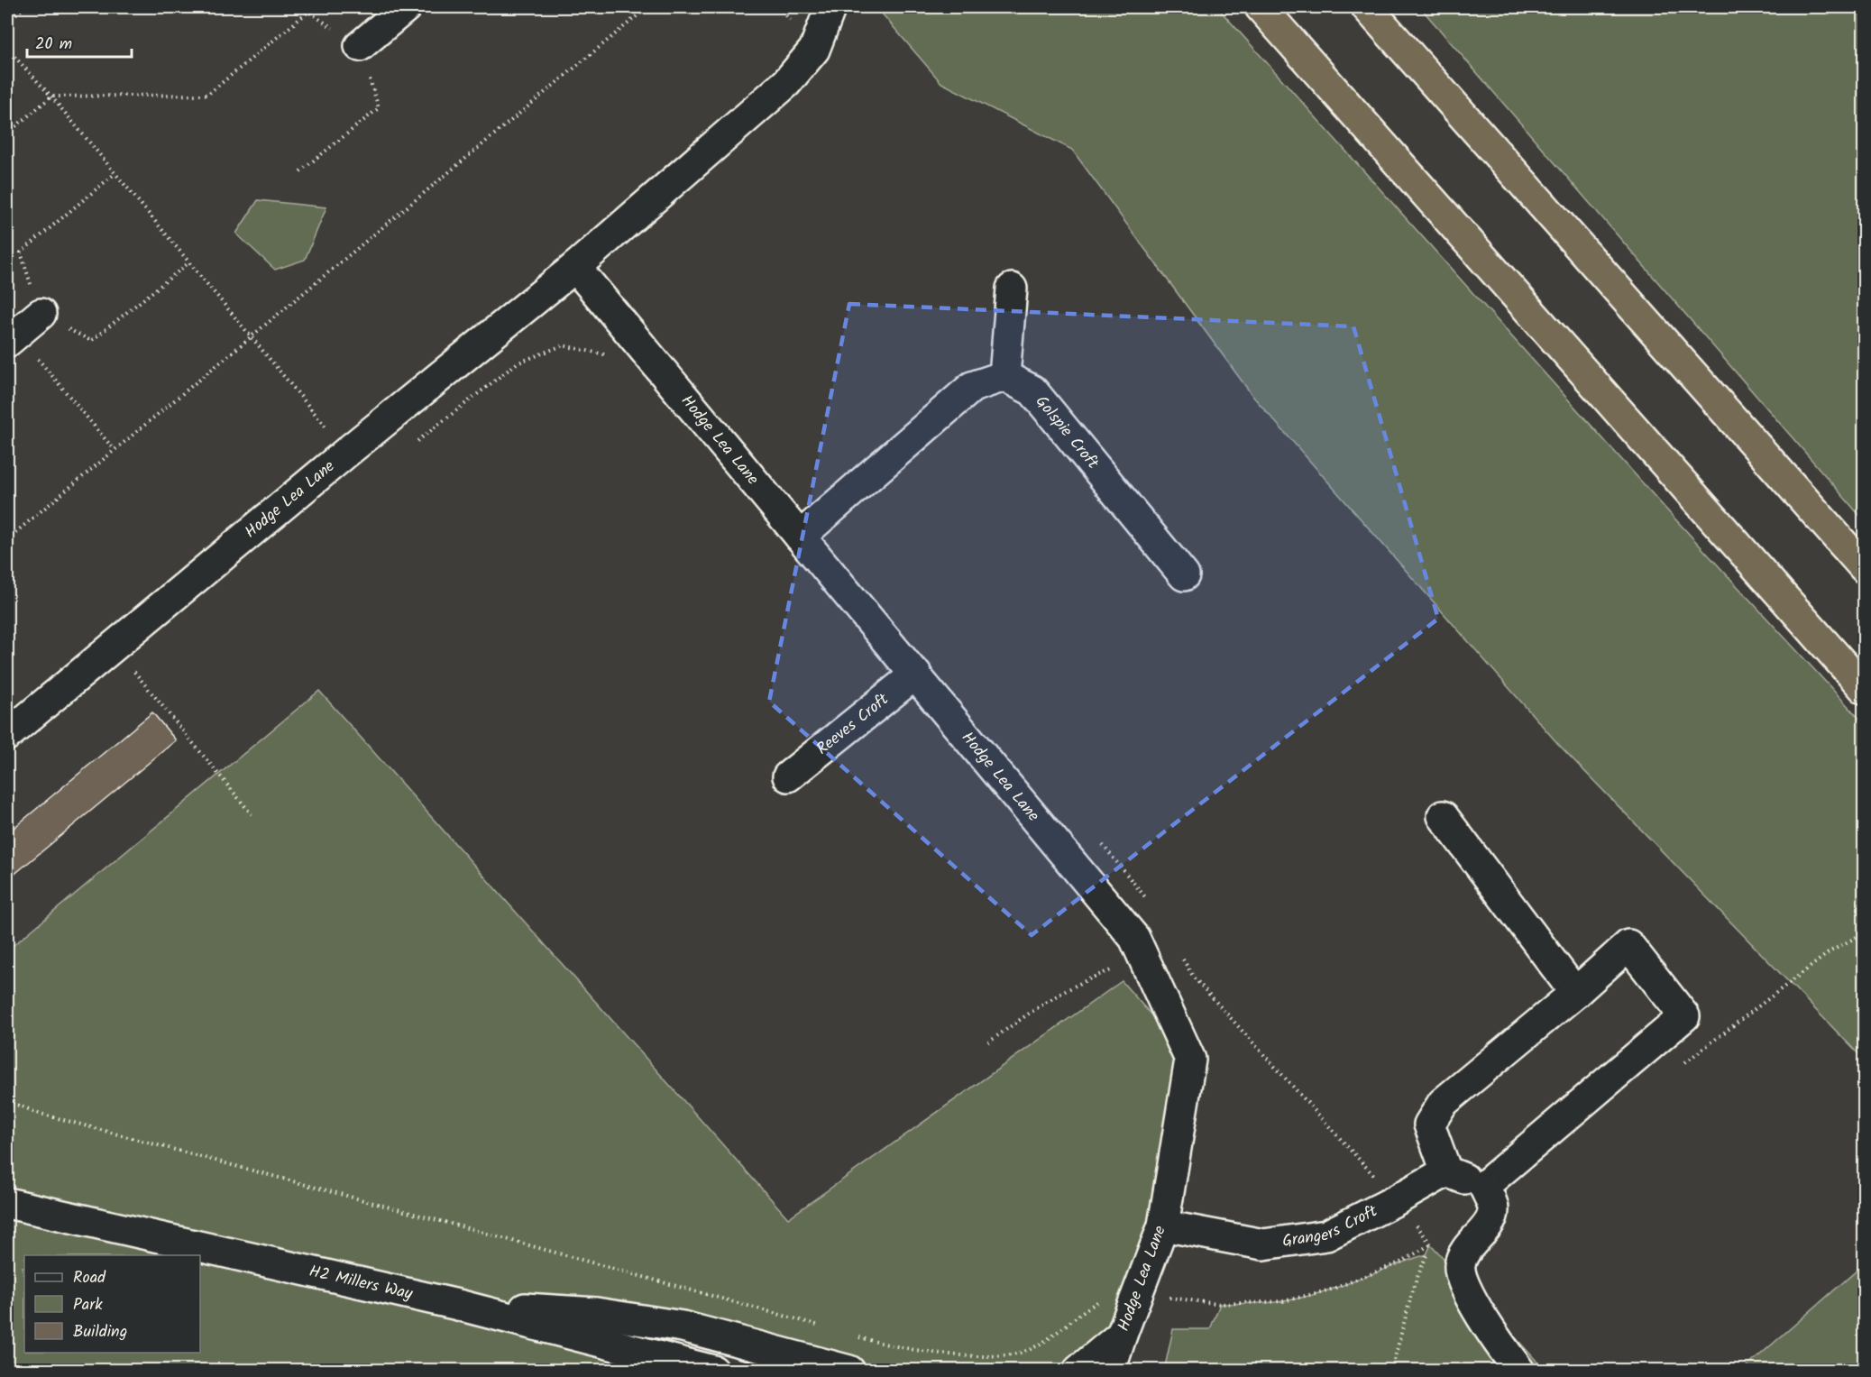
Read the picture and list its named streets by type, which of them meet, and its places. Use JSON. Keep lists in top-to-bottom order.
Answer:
{
  "streets": {
    "street": [
      "Golspie Croft",
      "Hodge Lea Lane",
      "Reeves Croft",
      "Grangers Croft",
      "H2 Millers Way"
    ]
  },
  "crossings": [
    ["Hodge Lea Lane", "Reeves Croft"],
    ["Hodge Lea Lane", "Grangers Croft"]
  ],
  "legend": ["Road", "Park", "Building"],
  "scale_bar": "20 m"
}
